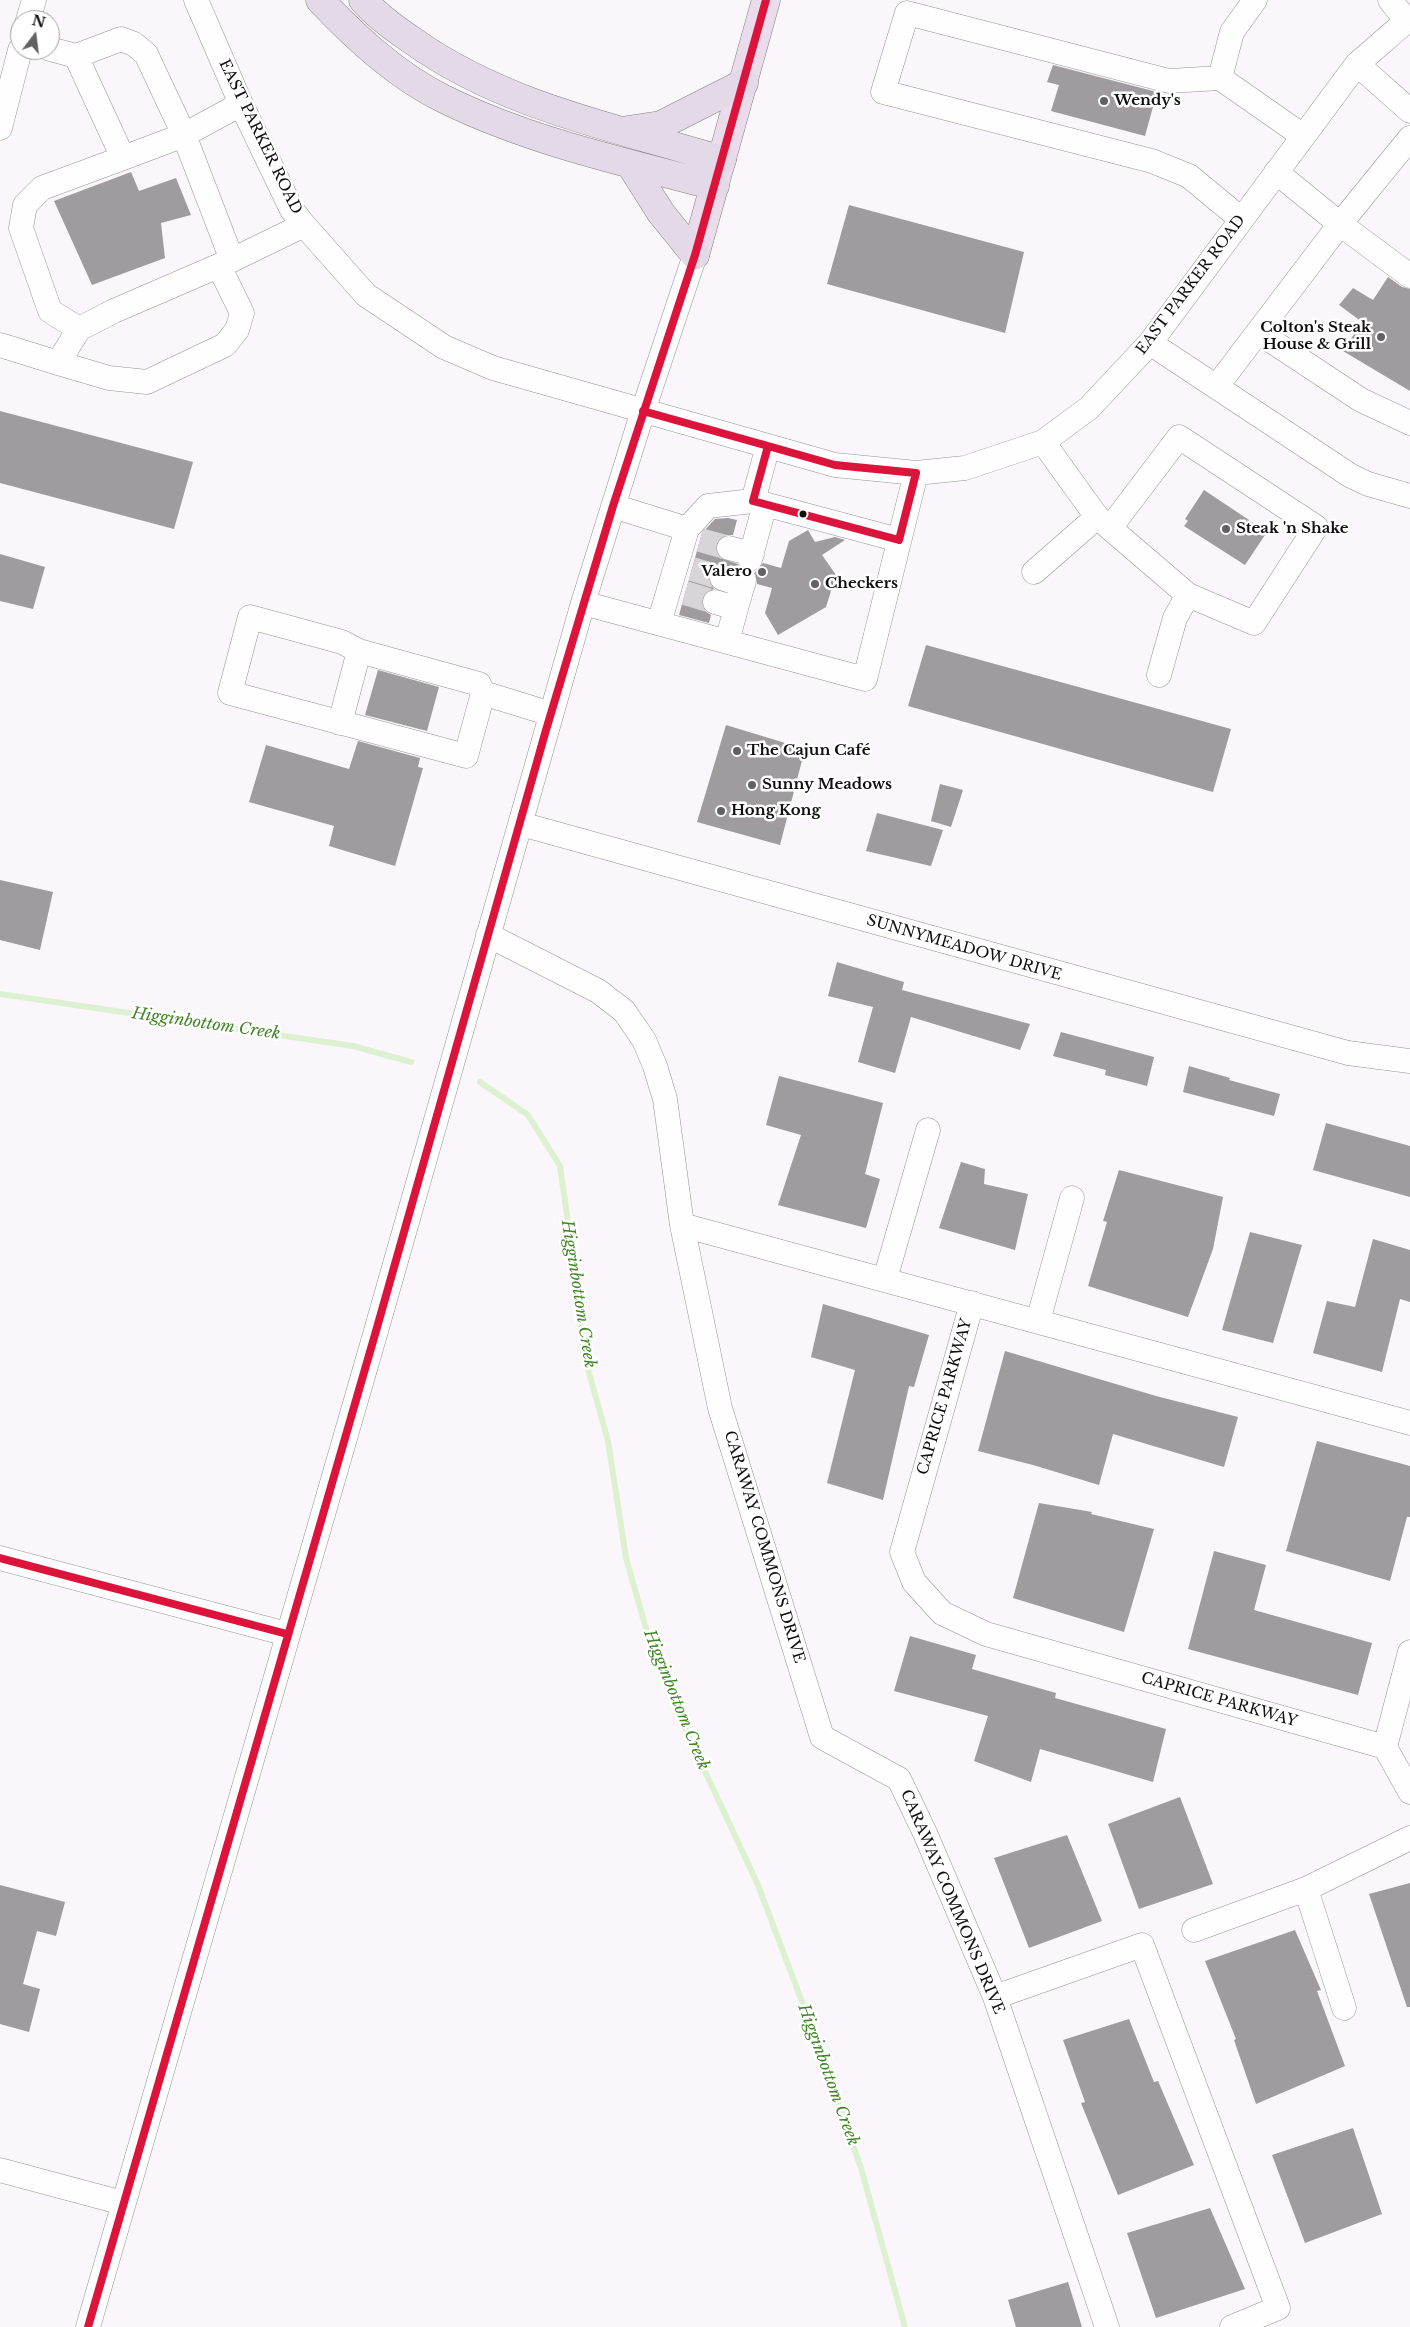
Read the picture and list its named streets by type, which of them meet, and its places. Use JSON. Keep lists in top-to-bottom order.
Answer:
{
  "streets": {
    "street": [
      "EAST PARKER ROAD",
      "SUNNYMEADOW DRIVE",
      "CAPRICE PARKWAY",
      "CARAWAY COMMONS DRIVE"
    ]
  },
  "crossings": [
    ["CAPRICE PARKWAY", "CARAWAY COMMONS DRIVE"]
  ],
  "water": ["Higginbottom Creek"],
  "places": [
    "Wendy's",
    "Colton's Steak House & Grill",
    "Steak 'n Shake",
    "Valero",
    "Checkers",
    "The Cajun Café",
    "Sunny Meadows",
    "Hong Kong"
  ],
  "north": "top"
}
